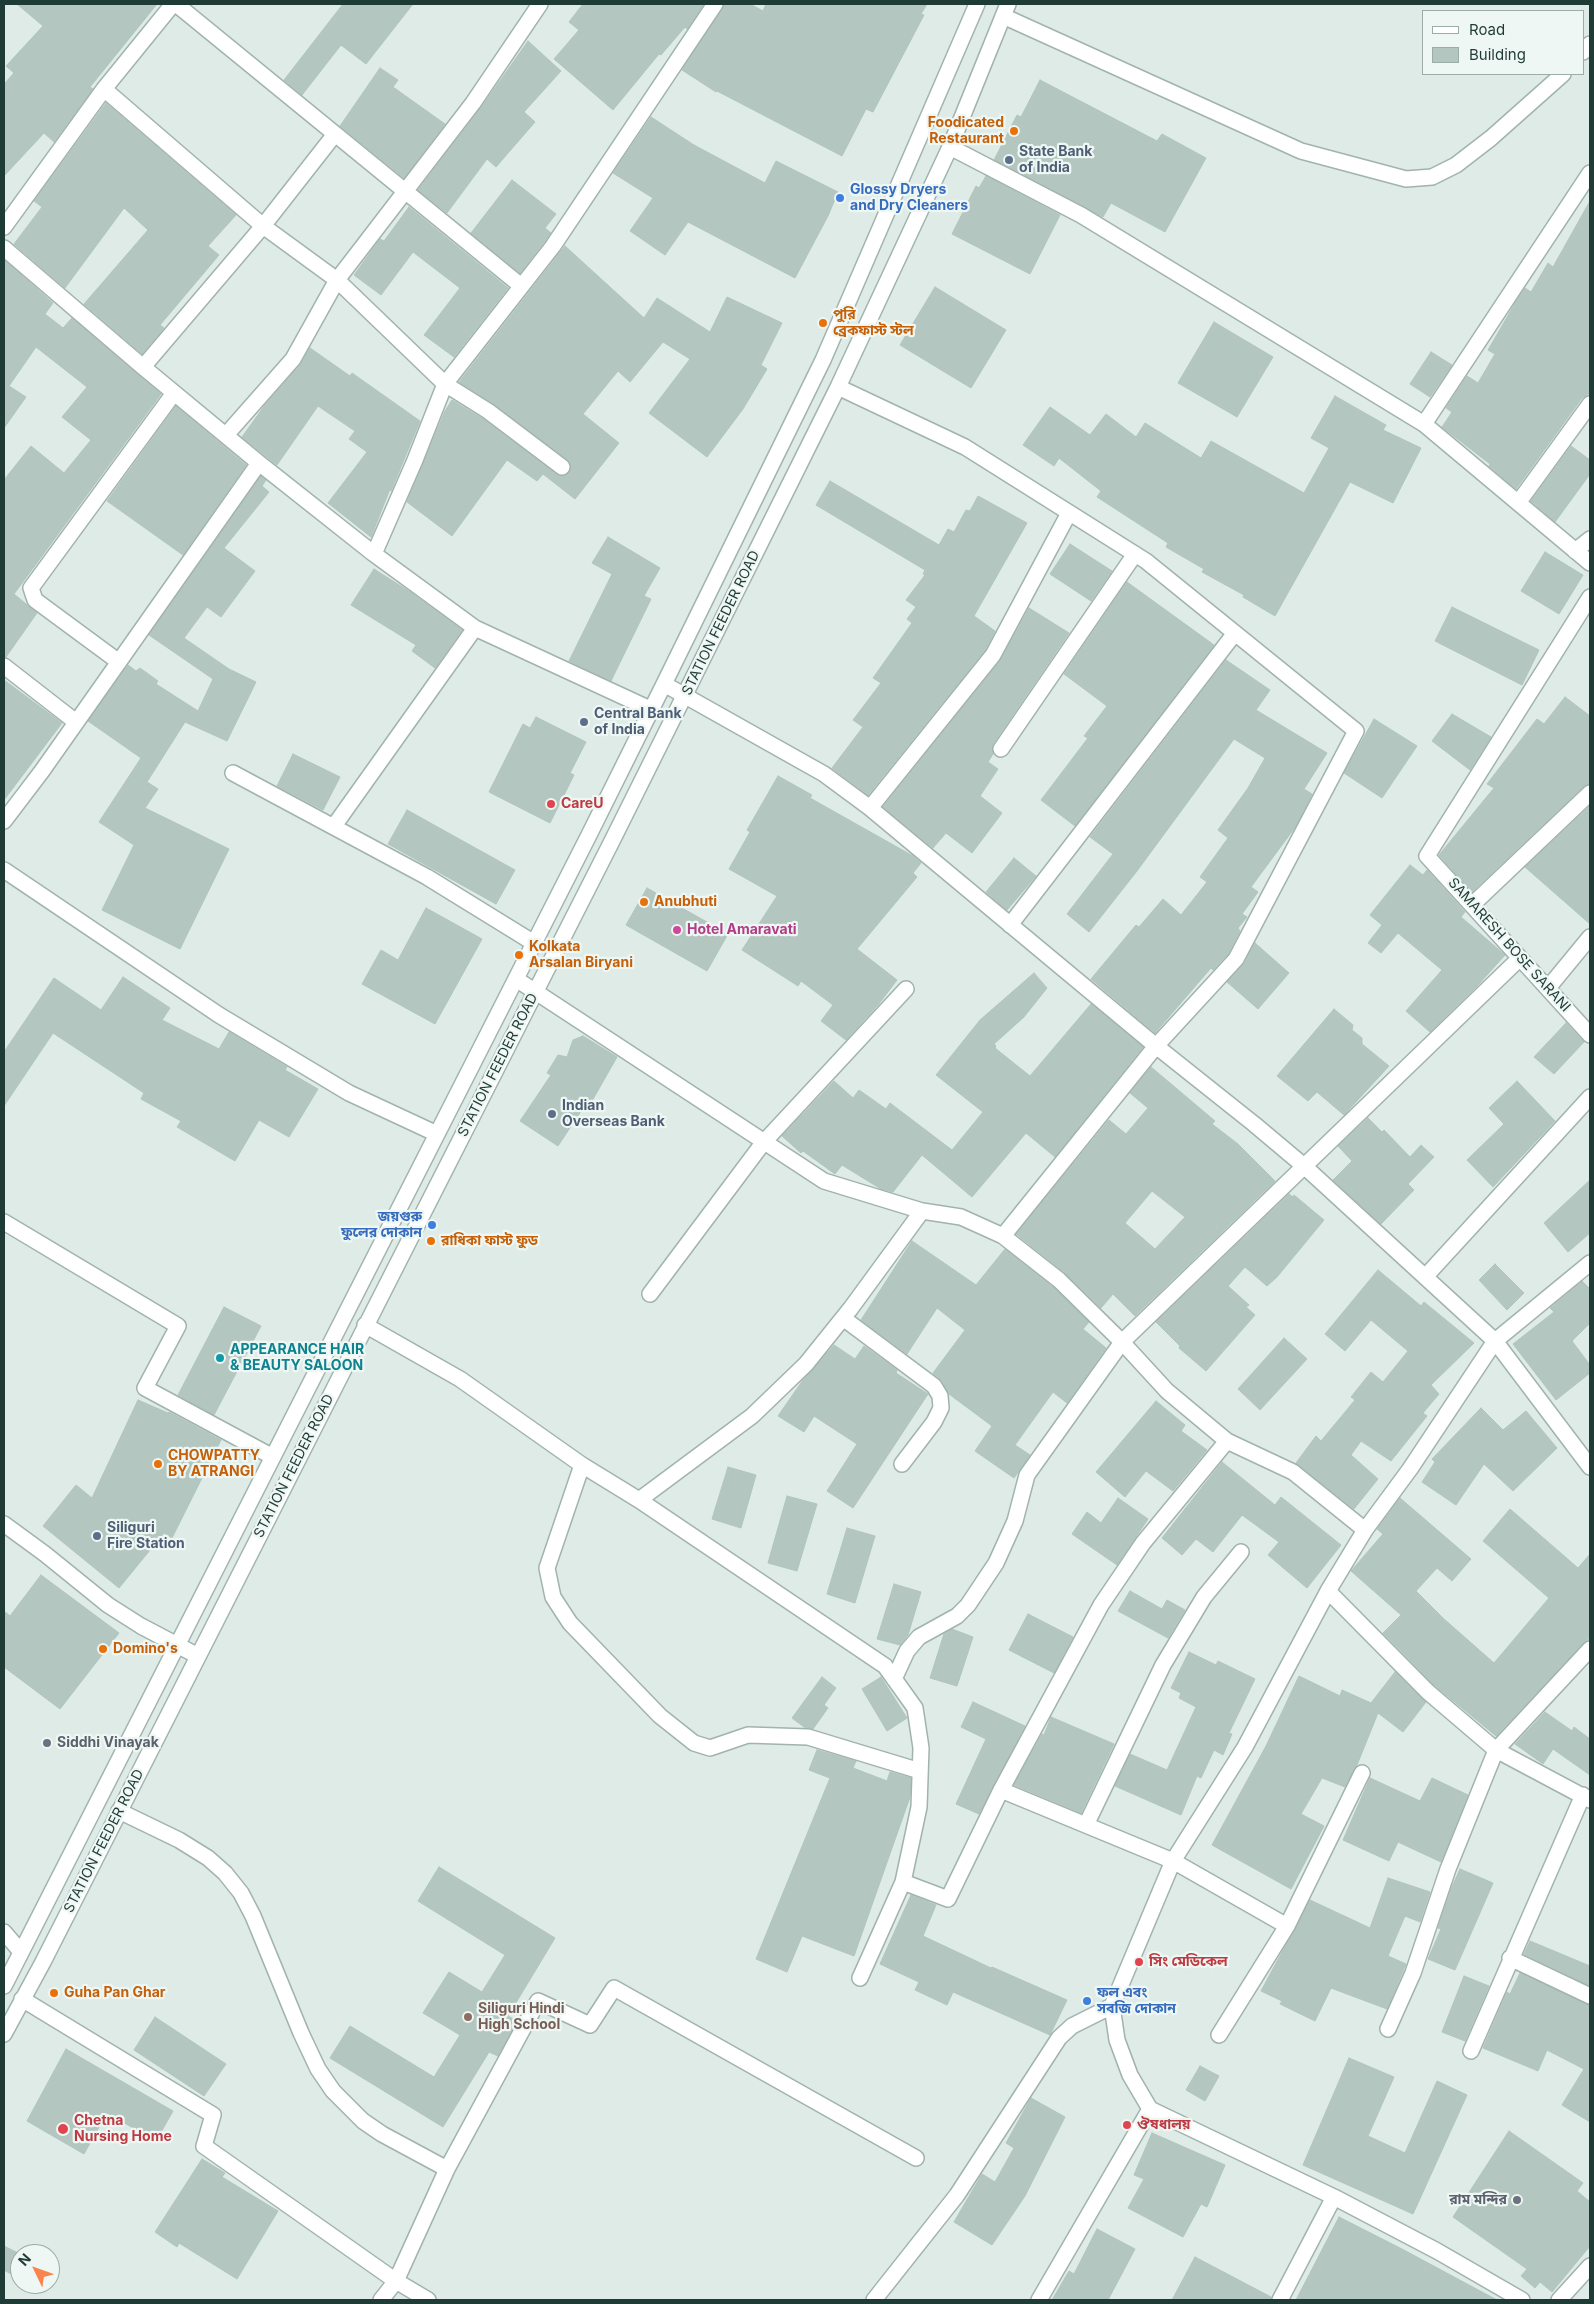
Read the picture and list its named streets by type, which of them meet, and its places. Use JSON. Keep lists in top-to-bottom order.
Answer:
{
  "streets": {
    "street": ["STATION FEEDER ROAD", "SAMARESH BOSE SARANI"]
  },
  "places": [
    "Foodicated Restaurant",
    "State Bank of India",
    "Glossy Dryers and Dry Cleaners",
    "পুরি ব্রেকফাস্ট স্টল",
    "Central Bank of India",
    "CareU",
    "Anubhuti",
    "Hotel Amaravati",
    "Kolkata Arsalan Biryani",
    "Indian Overseas Bank",
    "জয়গুরু ফুলের দোকান",
    "রাধিকা ফাস্ট ফুড",
    "APPEARANCE HAIR & BEAUTY SALOON",
    "CHOWPATTY BY ATRANGI",
    "Siliguri Fire Station",
    "Domino's",
    "Siddhi Vinayak",
    "সিং মেডিকেল",
    "Guha Pan Ghar",
    "ফল এবং সবজি দোকান",
    "Siliguri Hindi High School",
    "ঔষধালয়",
    "Chetna Nursing Home",
    "রাম মন্দির"
  ],
  "legend": ["Road", "Building"],
  "north": "top left"
}
